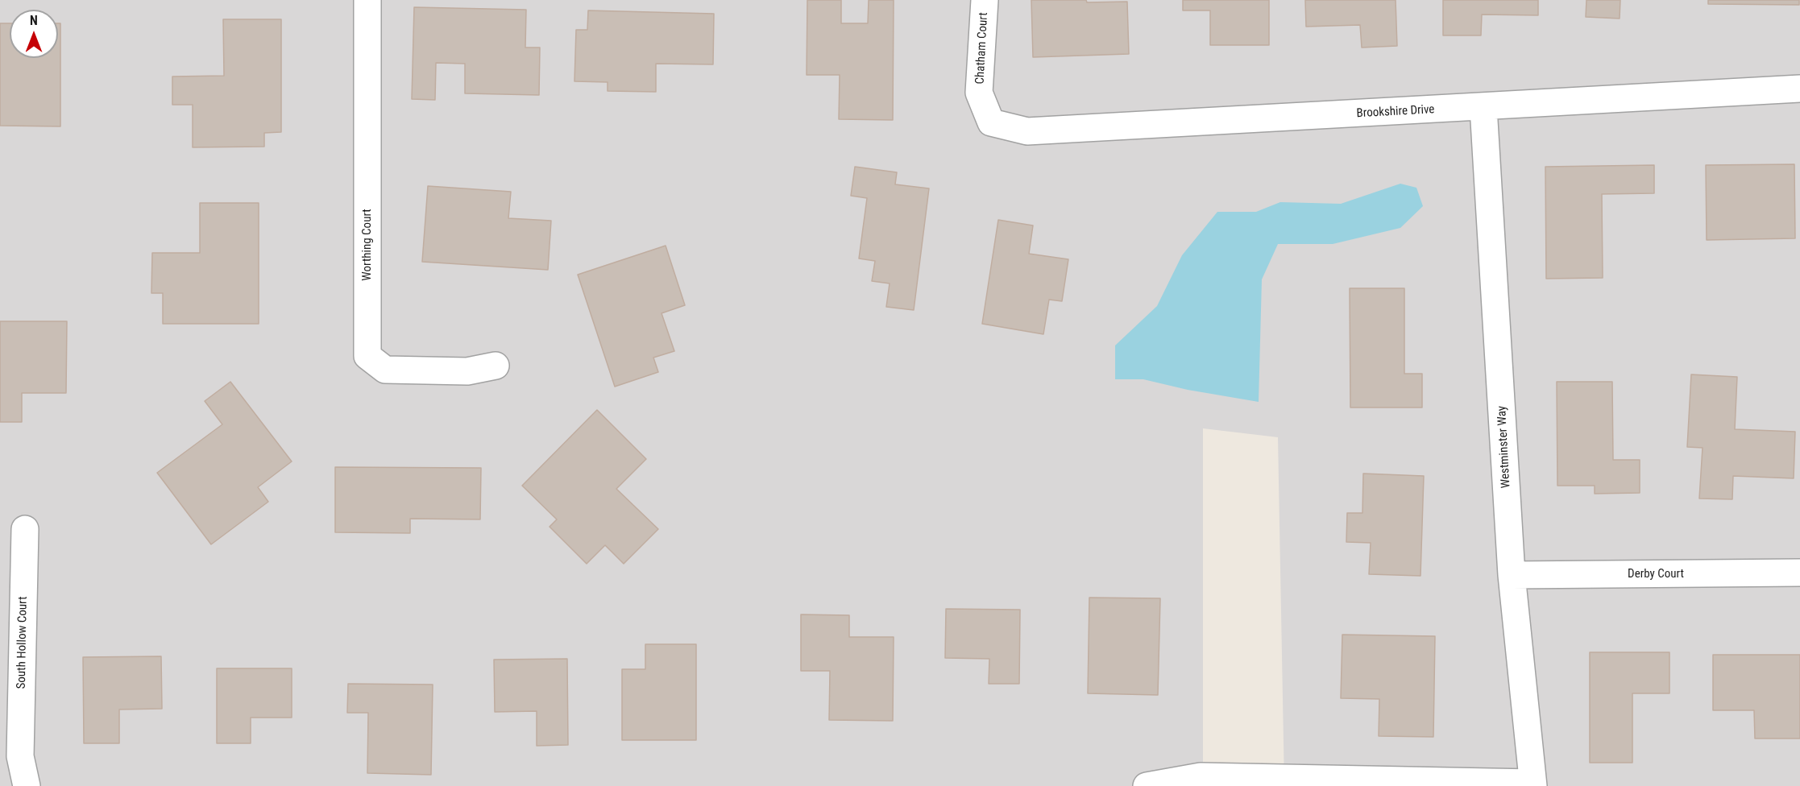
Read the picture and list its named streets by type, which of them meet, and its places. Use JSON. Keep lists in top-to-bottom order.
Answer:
{
  "streets": {
    "street": [
      "Chatham Court",
      "Brookshire Drive",
      "Worthing Court",
      "Westminster Way",
      "Derby Court",
      "South Hollow Court"
    ]
  },
  "crossings": [
    ["Chatham Court", "Brookshire Drive"],
    ["Brookshire Drive", "Westminster Way"],
    ["Westminster Way", "Derby Court"]
  ],
  "north": "top"
}
